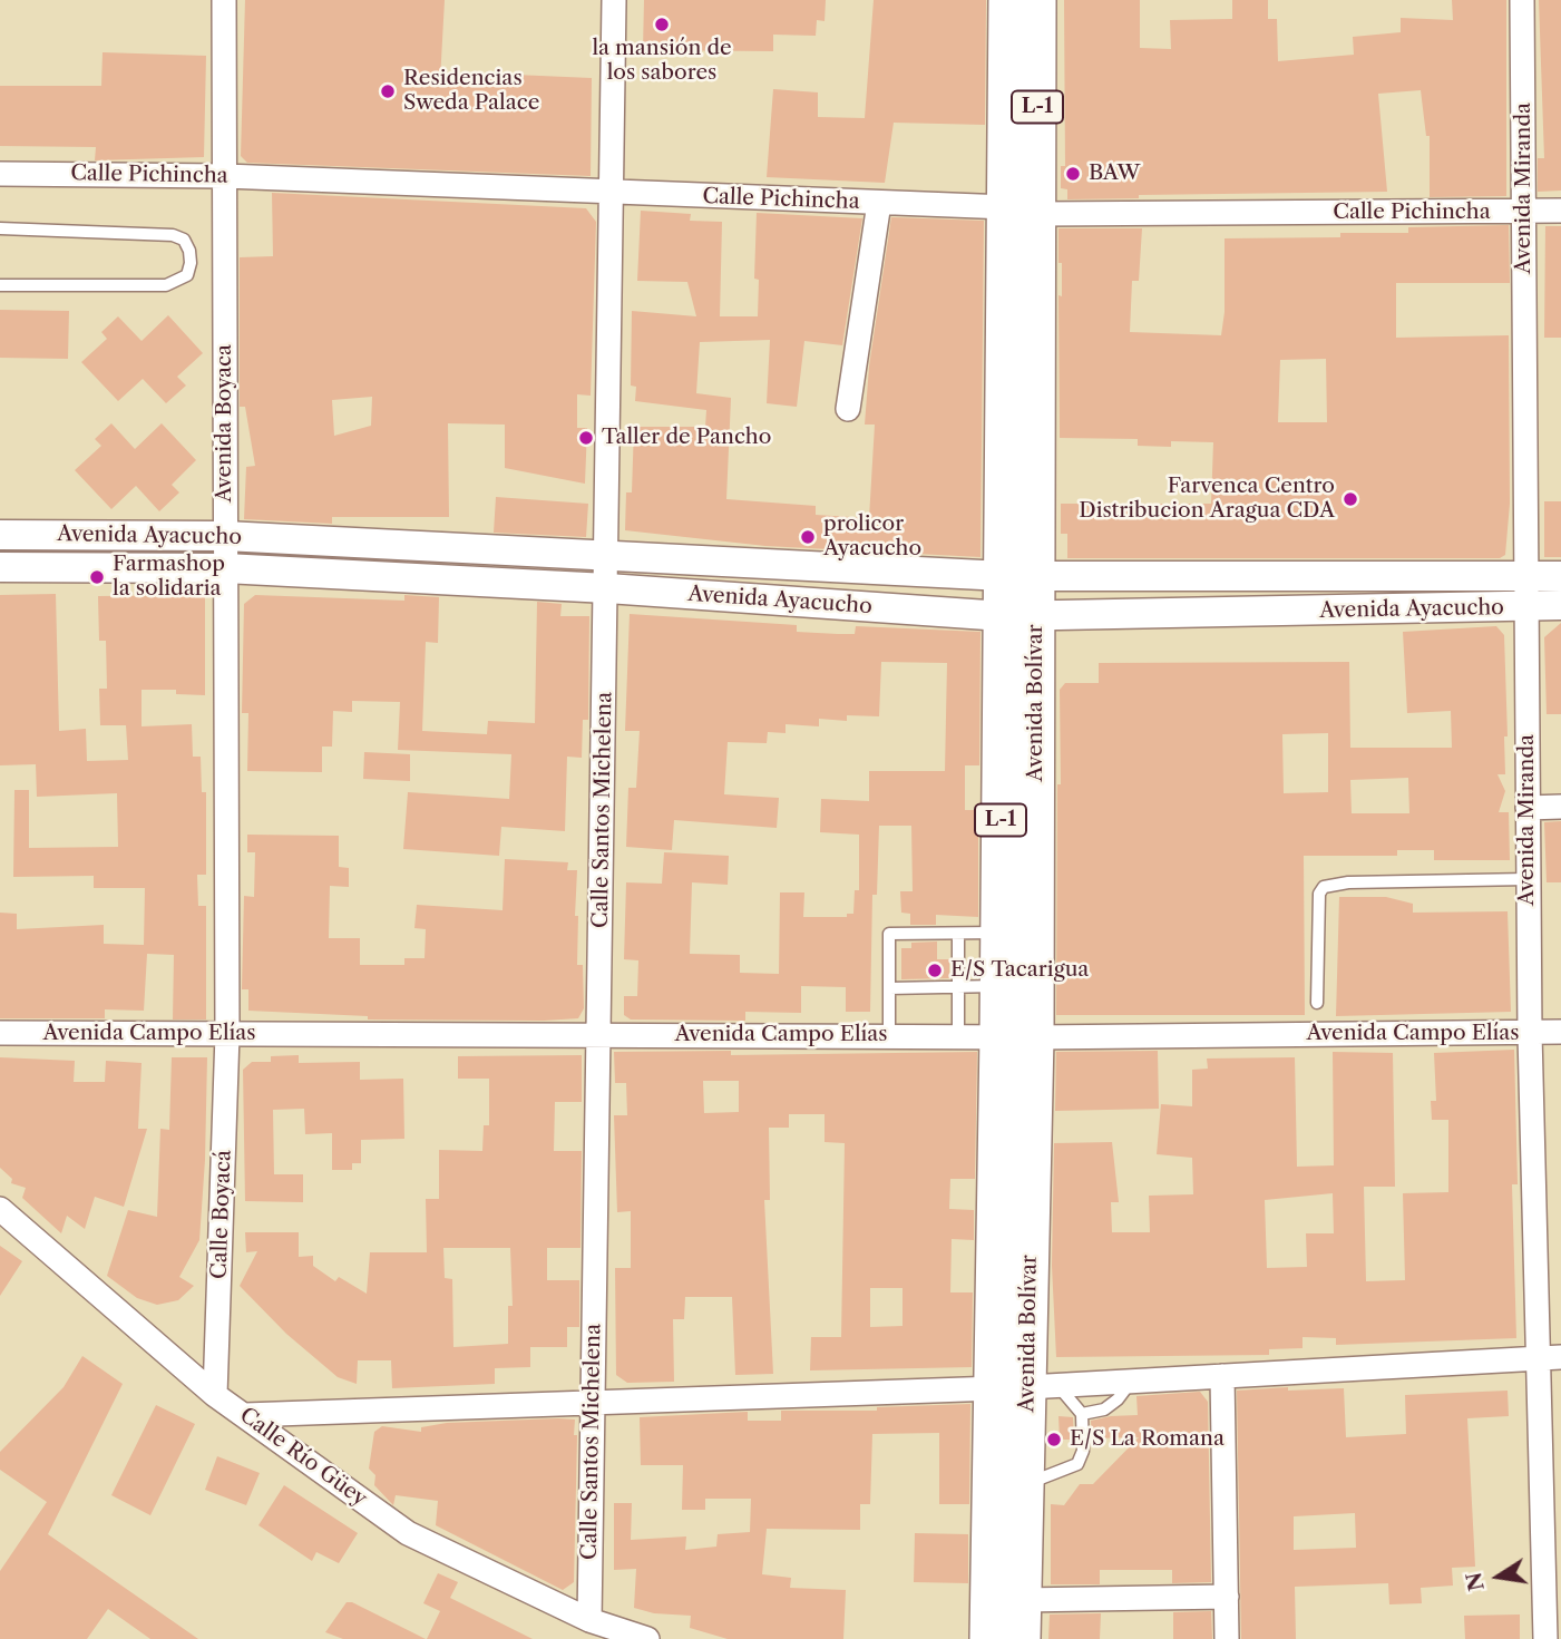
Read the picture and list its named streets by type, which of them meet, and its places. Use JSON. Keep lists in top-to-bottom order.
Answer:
{
  "streets": {
    "main road": ["L-1", "Avenida Bolívar"],
    "street": [
      "Calle Pichincha",
      "Avenida Miranda",
      "Avenida Boyaca",
      "Avenida Ayacucho",
      "Calle Santos Michelena",
      "Avenida Campo Elías",
      "Calle Boyacá",
      "Calle Río Güey"
    ]
  },
  "crossings": [
    ["Calle Pichincha", "Avenida Miranda"],
    ["Calle Pichincha", "Avenida Boyaca"],
    ["Calle Pichincha", "Avenida Bolívar"],
    ["Calle Pichincha", "Calle Santos Michelena"],
    ["Avenida Miranda", "Avenida Ayacucho"],
    ["Avenida Miranda", "Avenida Campo Elías"],
    ["Avenida Boyaca", "Avenida Ayacucho"],
    ["Avenida Boyaca", "Avenida Campo Elías"],
    ["Avenida Boyaca", "Calle Boyacá"],
    ["Avenida Ayacucho", "Avenida Bolívar"],
    ["Avenida Ayacucho", "Calle Santos Michelena"],
    ["Avenida Bolívar", "Avenida Campo Elías"],
    ["Calle Santos Michelena", "Avenida Campo Elías"],
    ["Calle Santos Michelena", "Calle Río Güey"],
    ["Avenida Campo Elías", "Calle Boyacá"],
    ["Calle Boyacá", "Calle Río Güey"]
  ],
  "places": [
    "la mansión de los sabores",
    "Residencias Sweda Palace",
    "BAW",
    "Taller de Pancho",
    "Farvenca Centro Distribucion Aragua CDA",
    "prolicor Ayacucho",
    "Farmashop la solidaria",
    "E/S Tacarigua",
    "E/S La Romana"
  ],
  "north": "left"
}
